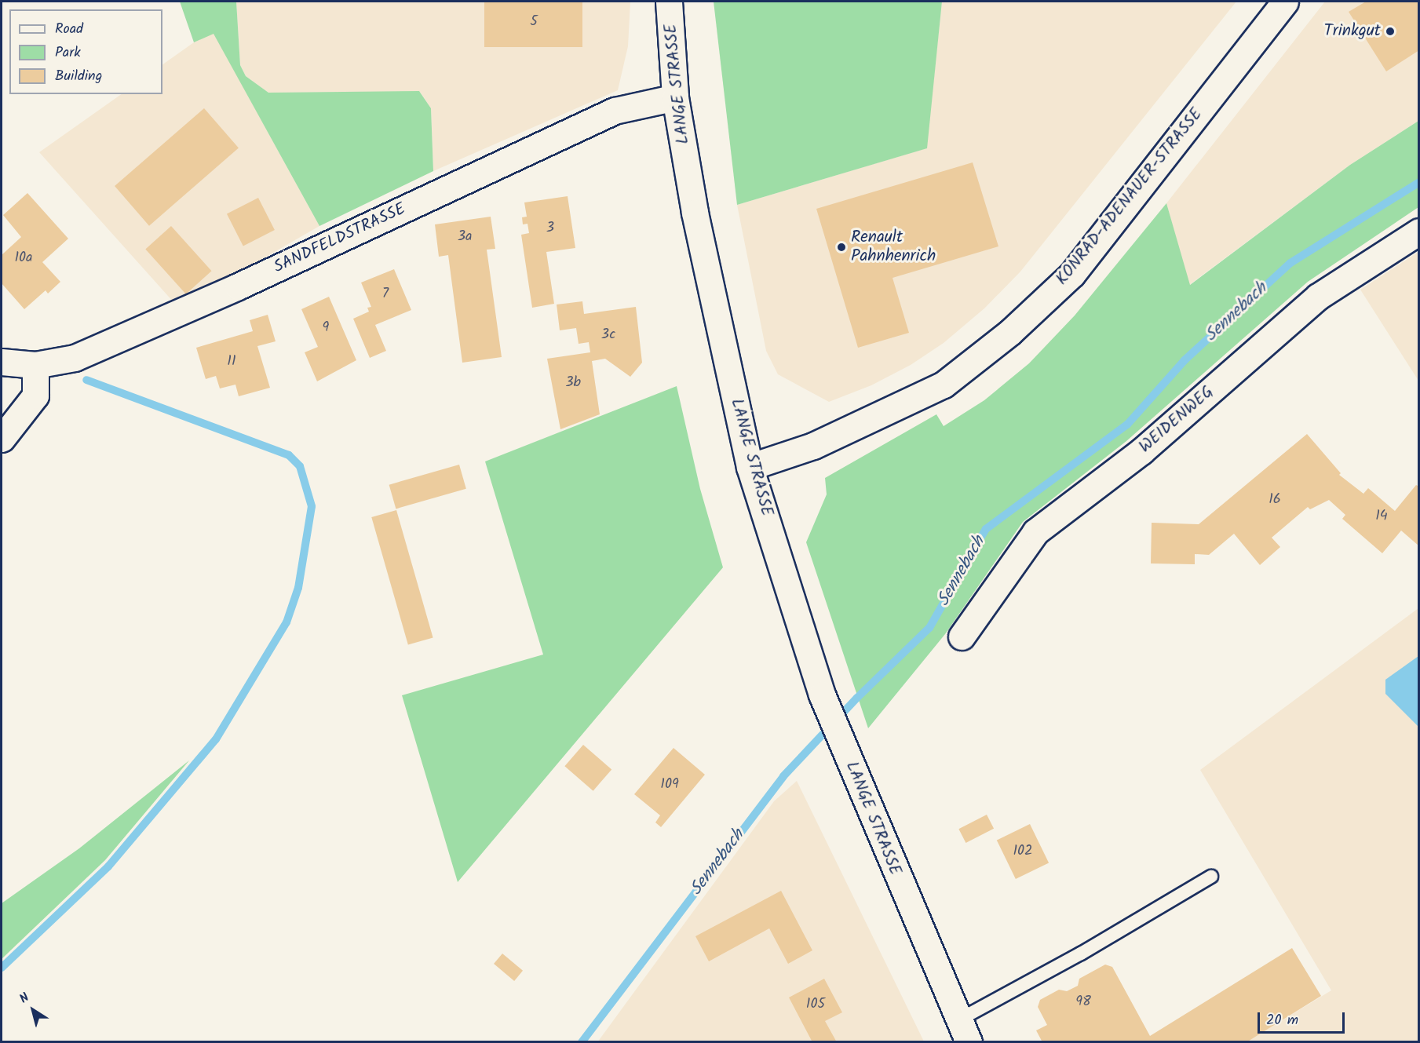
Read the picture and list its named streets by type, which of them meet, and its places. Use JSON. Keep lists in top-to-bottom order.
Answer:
{
  "streets": {
    "street": [
      "LANGE STRASSE",
      "KONRAD-ADENAUER-STRASSE",
      "SANDFELDSTRASSE",
      "WEIDENWEG"
    ]
  },
  "crossings": [
    ["LANGE STRASSE", "KONRAD-ADENAUER-STRASSE"],
    ["LANGE STRASSE", "SANDFELDSTRASSE"]
  ],
  "water": ["Sennebach"],
  "places": ["Trinkgut", "Renault Pahnhenrich"],
  "house_numbers": [
    "5",
    "3",
    "3a",
    "10a",
    "7",
    "9",
    "3c",
    "11",
    "3b",
    "16",
    "14",
    "109",
    "102",
    "98",
    "105"
  ],
  "legend": ["Road", "Park", "Building"],
  "scale_bar": "20 m",
  "north": "top left"
}
